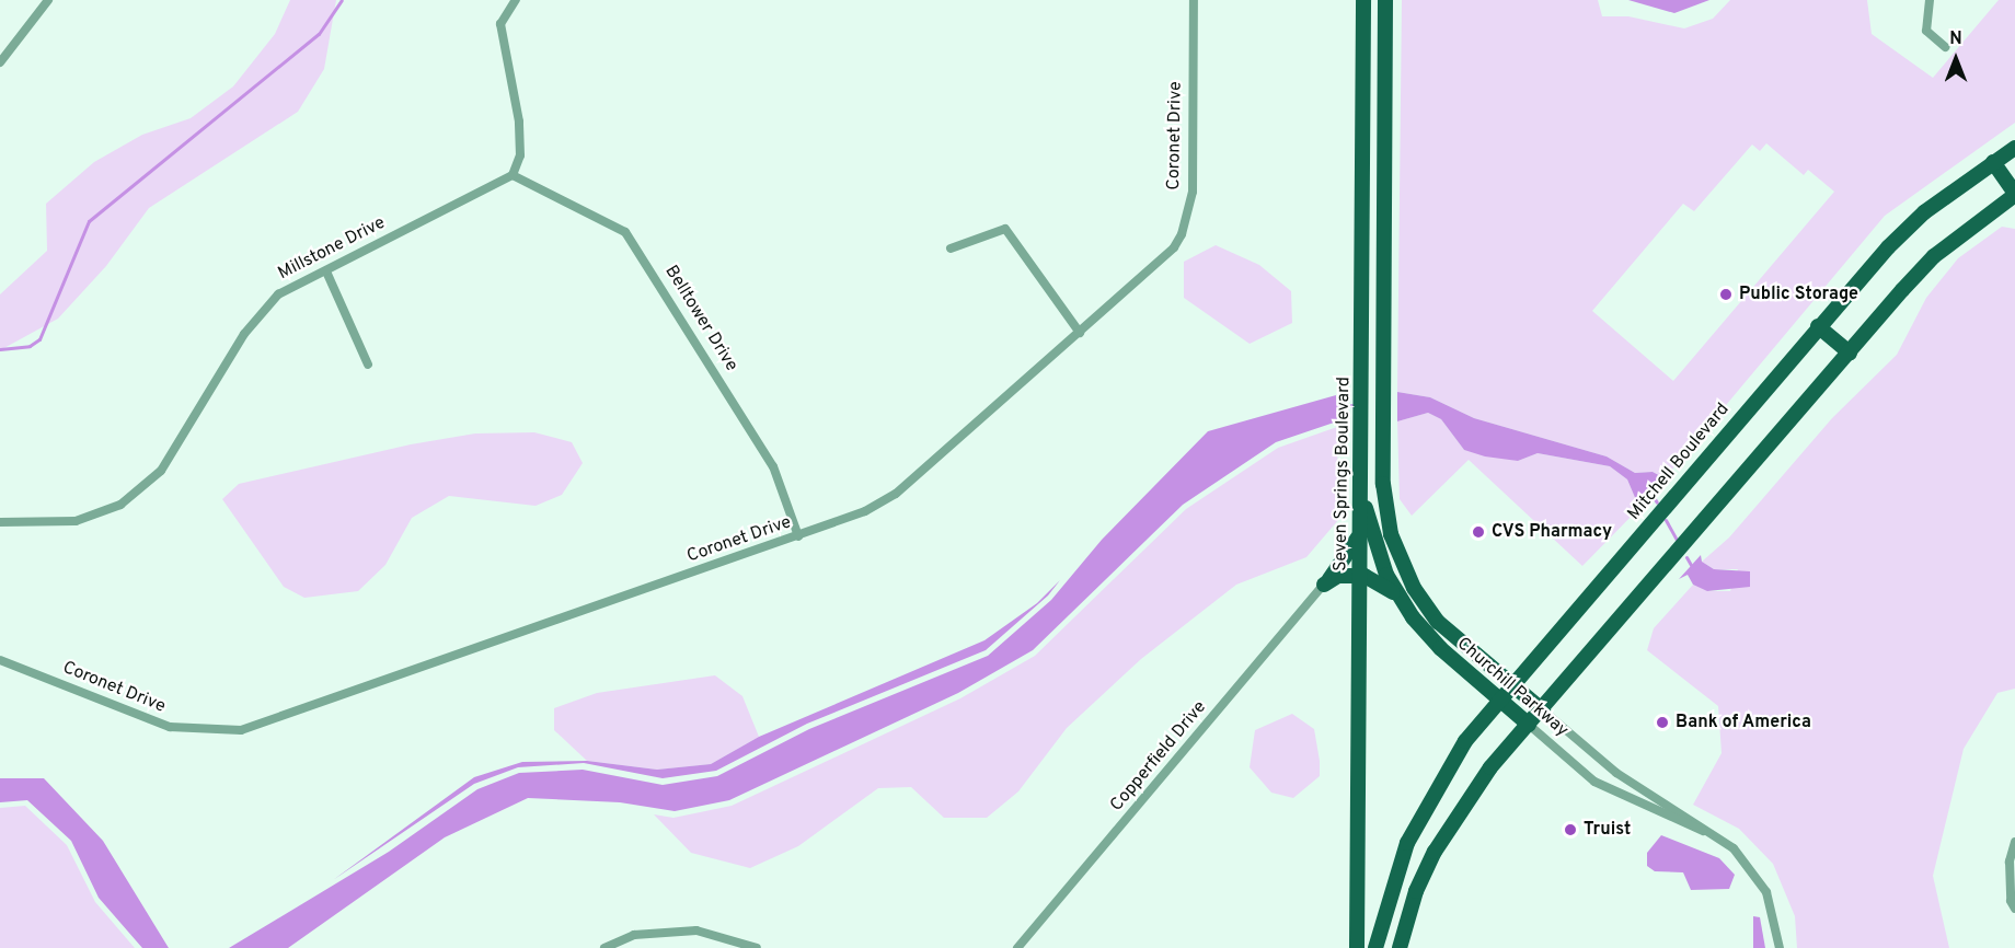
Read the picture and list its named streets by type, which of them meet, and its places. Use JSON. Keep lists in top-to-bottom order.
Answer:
{
  "streets": {
    "main road": ["Mitchell Boulevard", "Seven Springs Boulevard", "Churchill Parkway"],
    "street": [
      "Coronet Drive",
      "Millstone Drive",
      "Belltower Drive",
      "Copperfield Drive"
    ]
  },
  "crossings": [
    ["Coronet Drive", "Belltower Drive"],
    ["Millstone Drive", "Belltower Drive"],
    ["Mitchell Boulevard", "Churchill Parkway"],
    ["Seven Springs Boulevard", "Churchill Parkway"]
  ],
  "places": [
    "Public Storage",
    "CVS Pharmacy",
    "Bank of America",
    "Truist"
  ],
  "north": "top"
}
